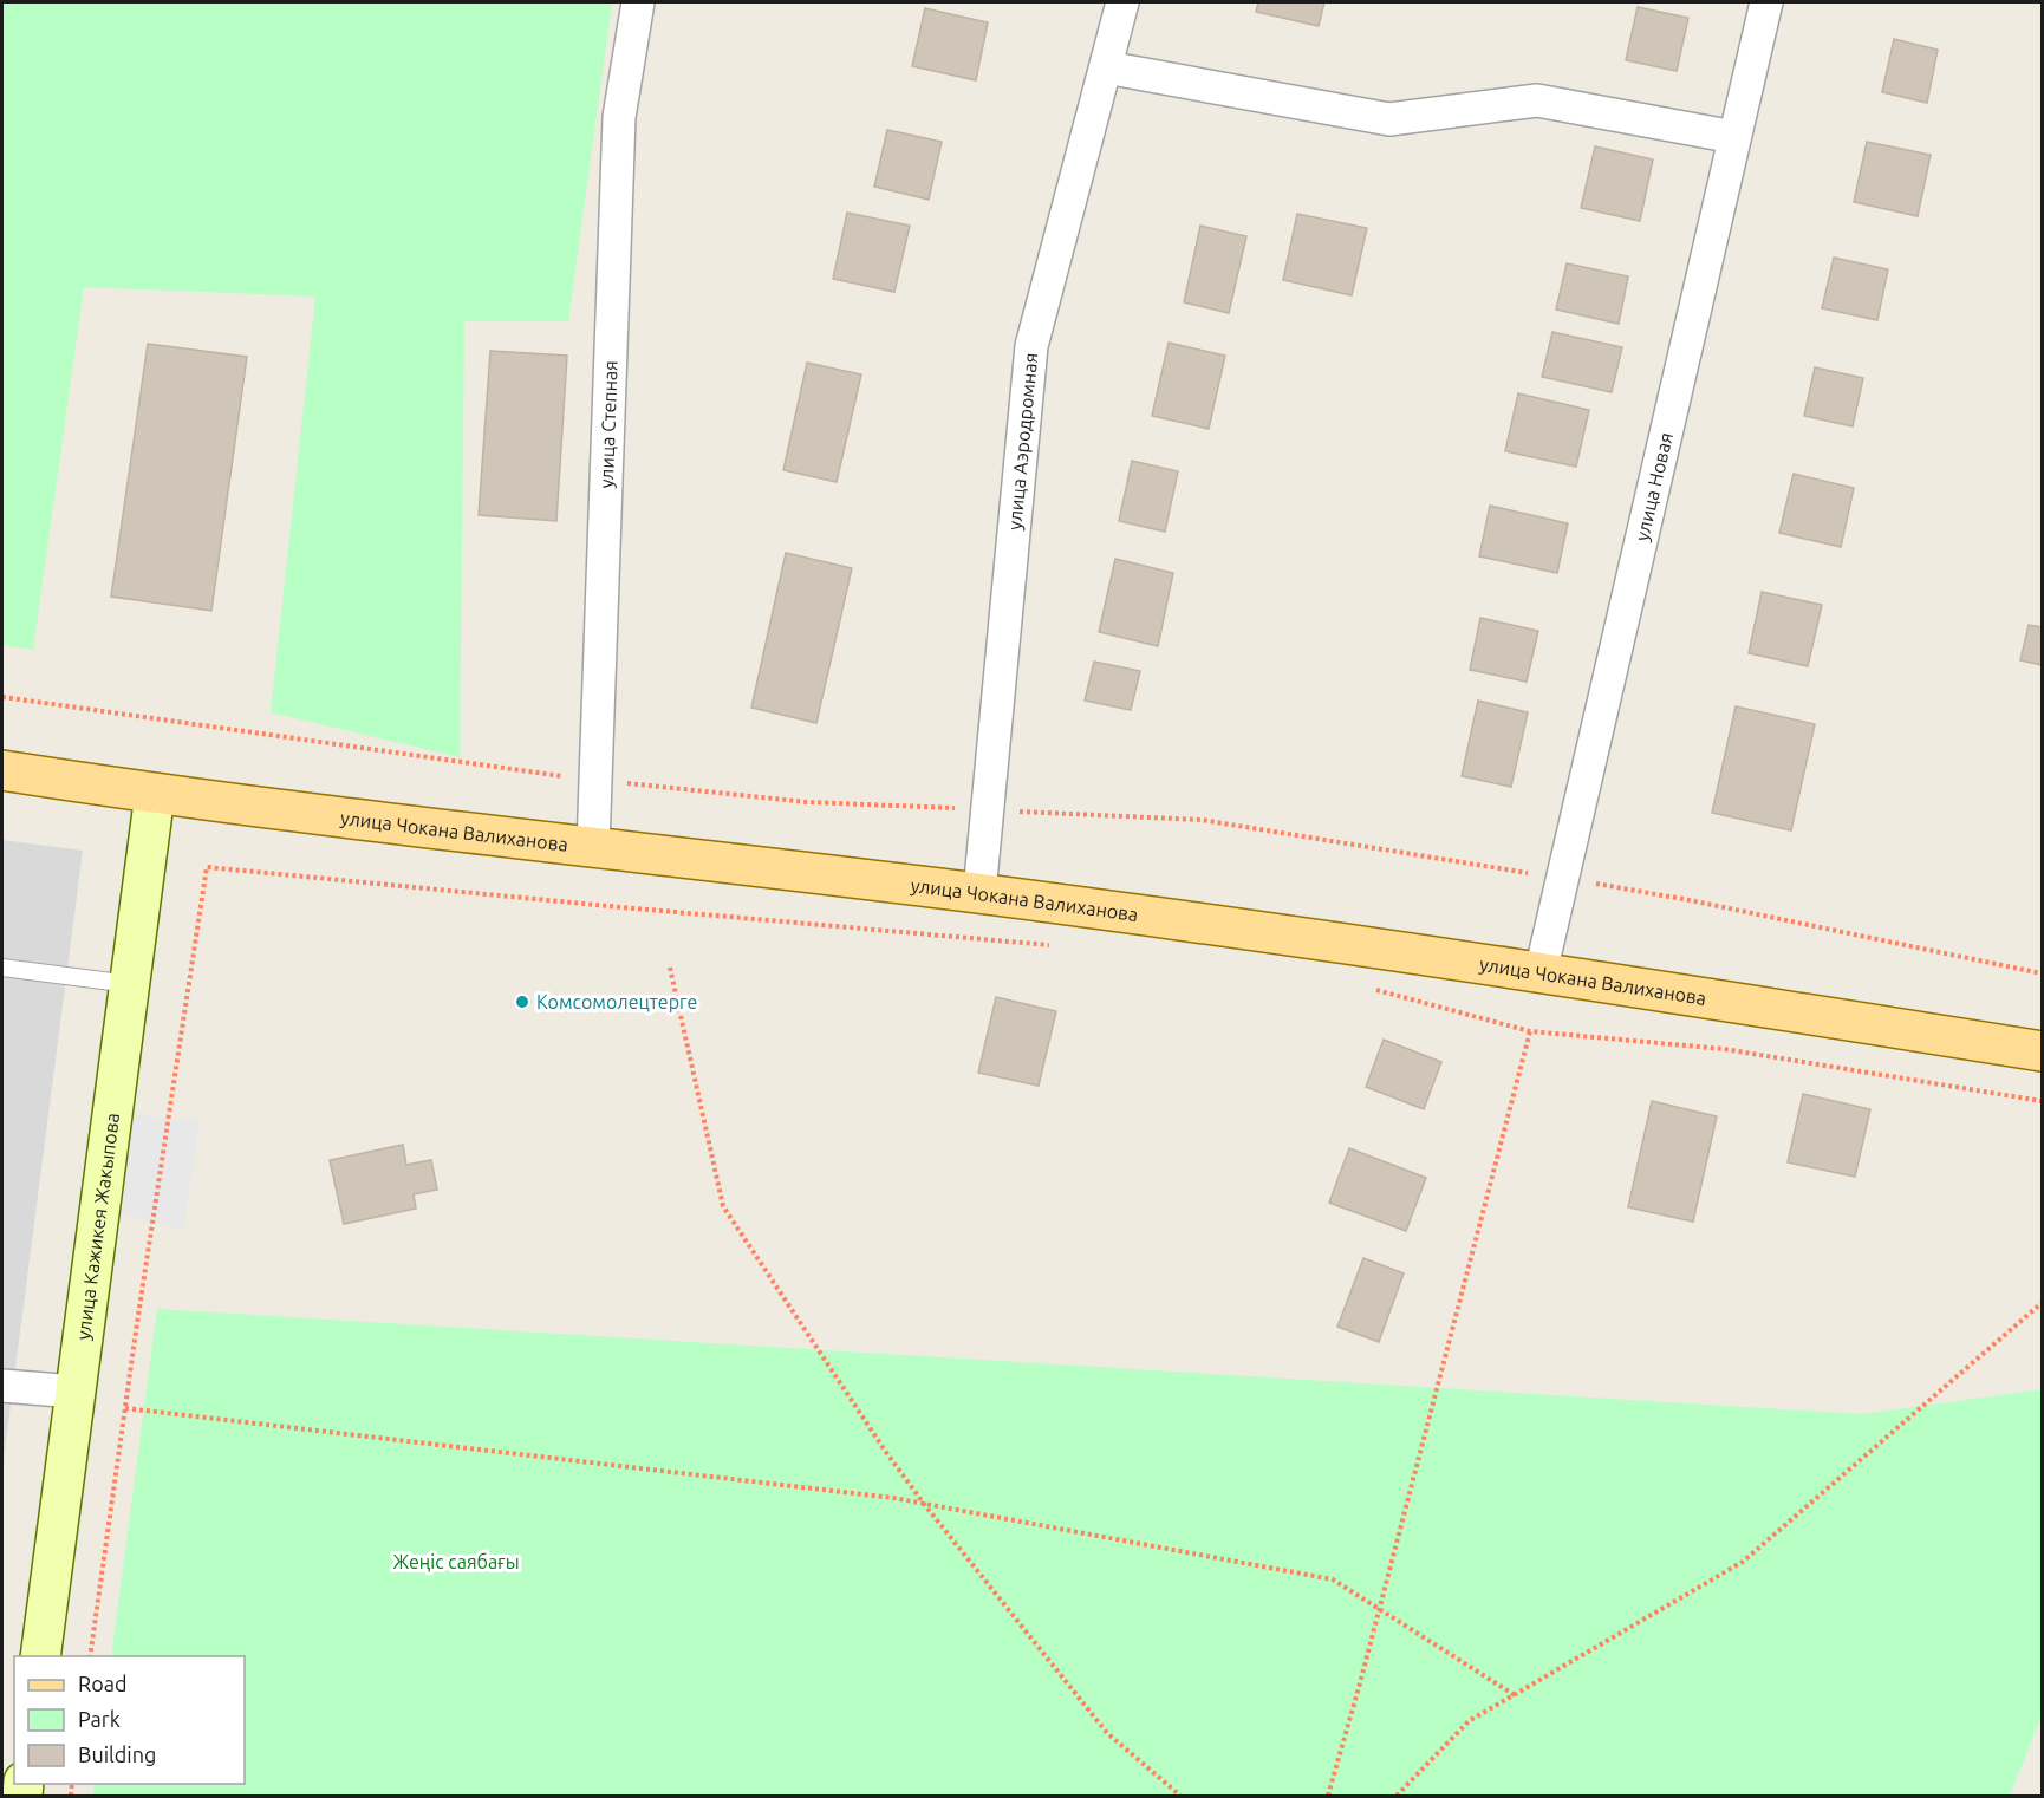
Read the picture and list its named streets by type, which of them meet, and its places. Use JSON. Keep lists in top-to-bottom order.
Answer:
{
  "streets": {
    "main road": ["улица Чокана Валиханова", "улица Кажикея Жакыпова"],
    "street": ["улица Степная", "улица Аэродромная", "улица Новая"]
  },
  "crossings": [
    ["улица Степная", "улица Чокана Валиханова"],
    ["улица Аэродромная", "улица Чокана Валиханова"],
    ["улица Новая", "улица Чокана Валиханова"],
    ["улица Чокана Валиханова", "улица Кажикея Жакыпова"]
  ],
  "parks": ["Жеңіс саябағы"],
  "places": ["Комсомолецтерге"],
  "legend": ["Road", "Park", "Building"]
}
